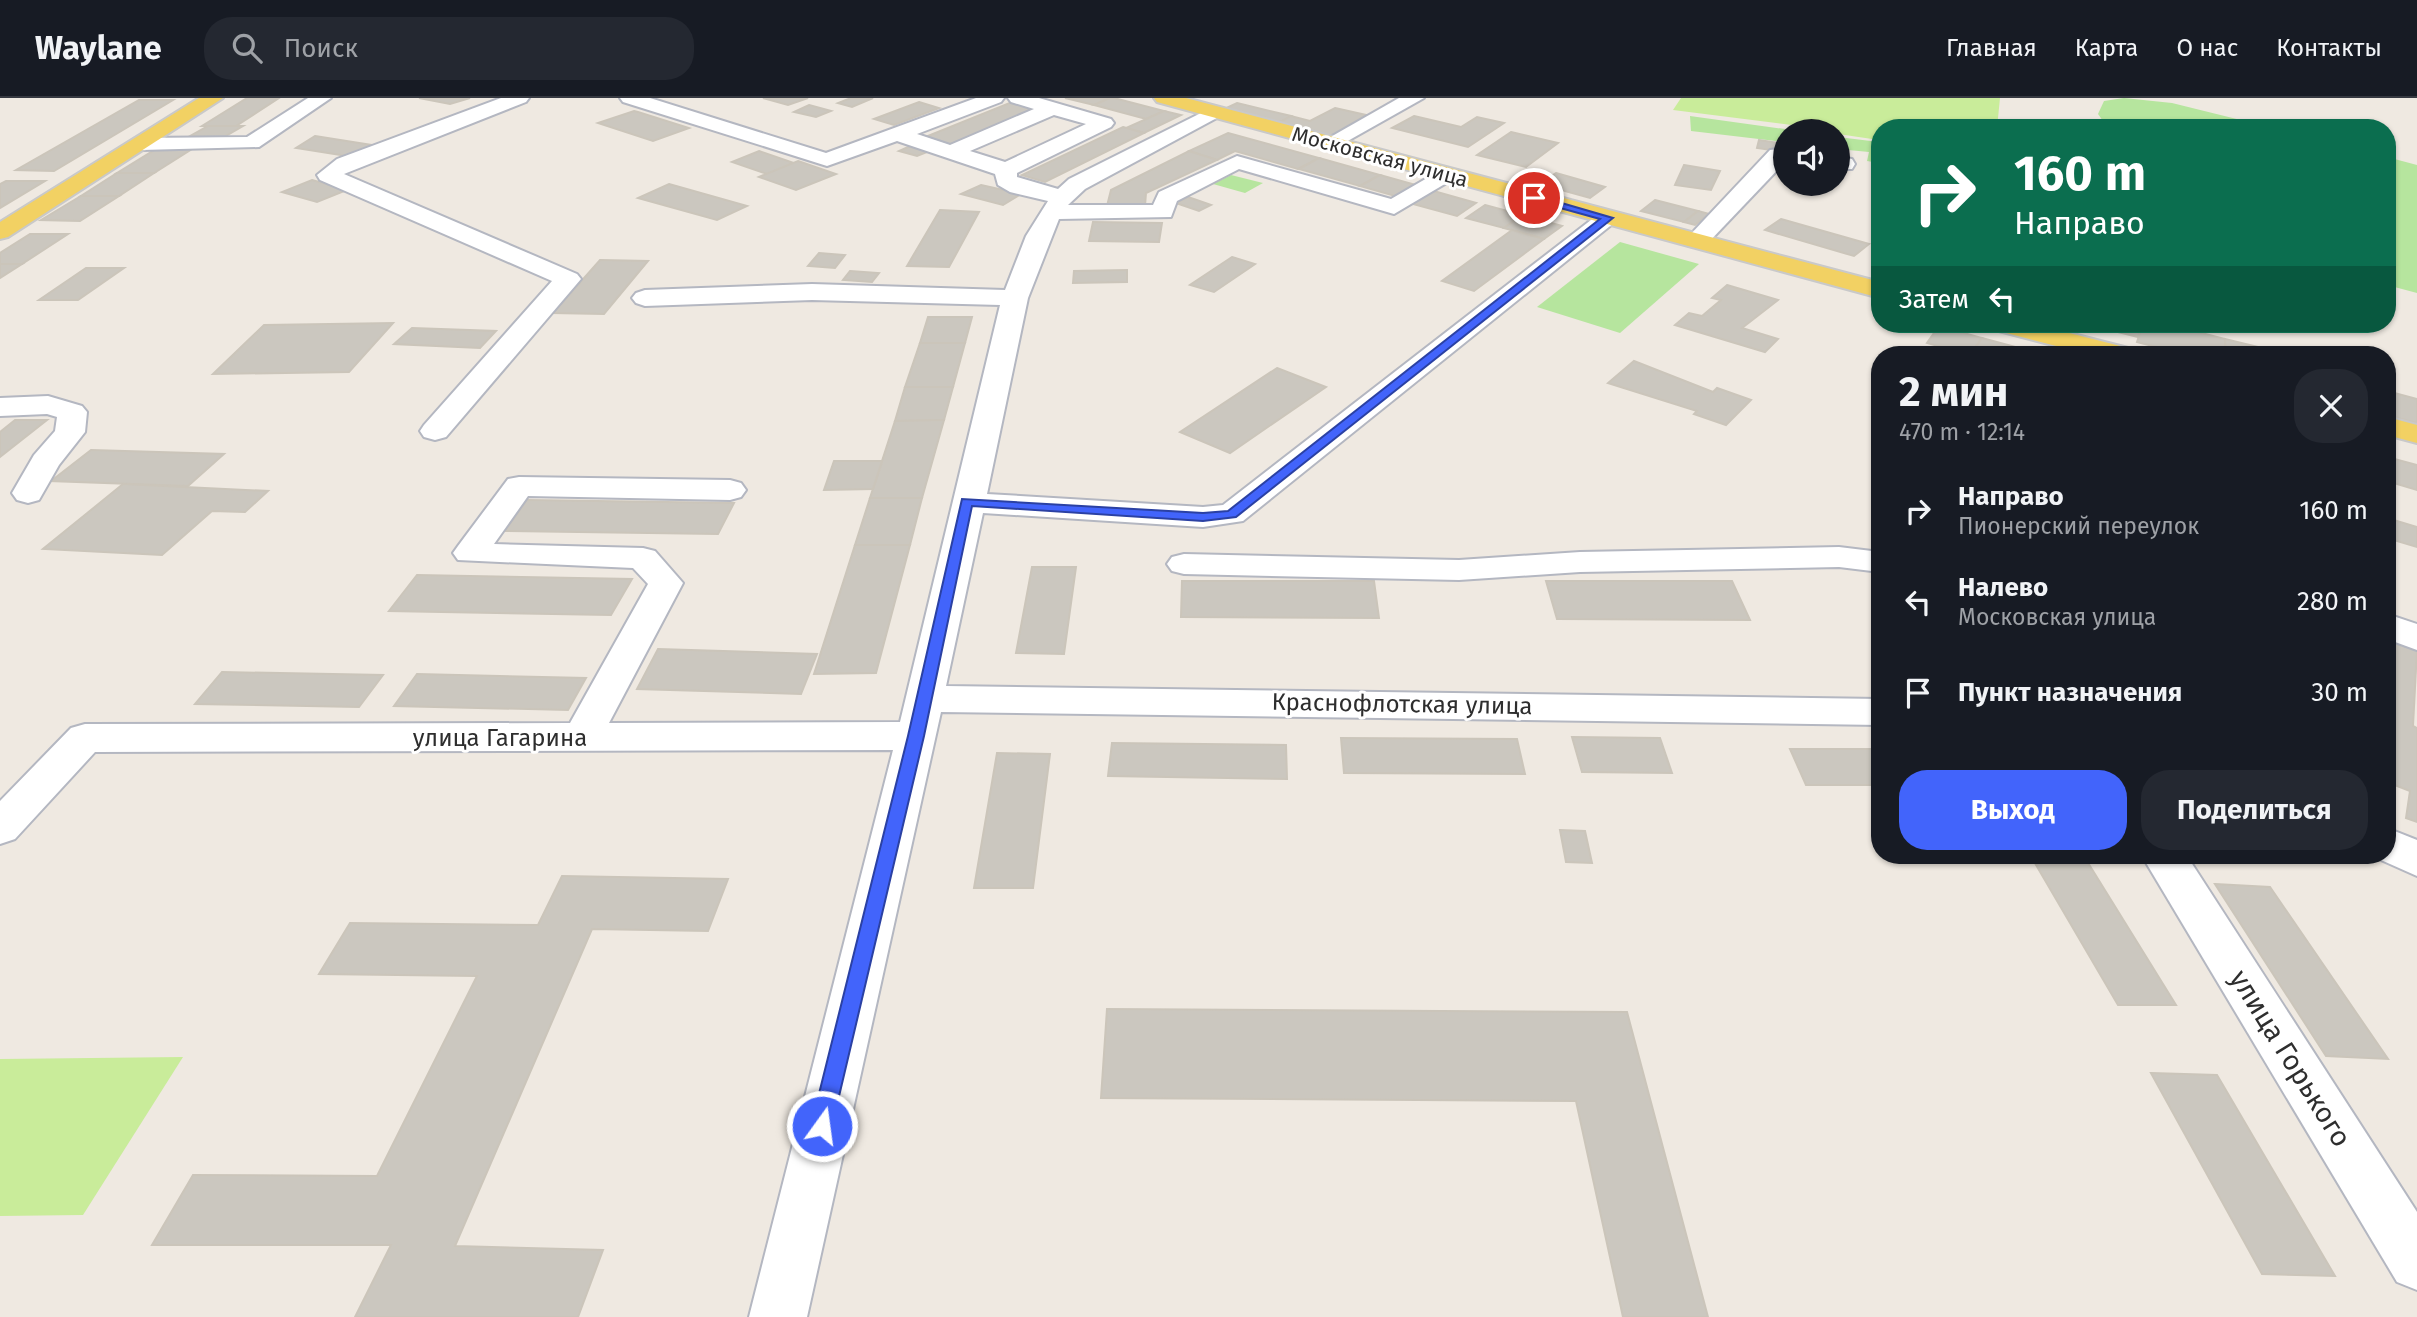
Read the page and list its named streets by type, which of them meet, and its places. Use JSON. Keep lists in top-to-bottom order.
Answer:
{
  "streets": {
    "main road": ["Московская улица"],
    "street": ["Краснофлотская улица", "улица Гагарина", "улица Горького"]
  },
  "page": {
    "header": "Waylane",
    "search": "Поиск",
    "nav": [
      "Главная",
      "Карта",
      "О нас",
      "Контакты"
    ],
    "turn": ["160 m", "Направо"],
    "then": "Затем",
    "heading": ["2 мин", "470 m · 12:14"],
    "list": [
      {
        "name": "Направо",
        "note": "Пионерский переулок",
        "value": "160 m"
      },
      {
        "name": "Налево",
        "note": "Московская улица",
        "value": "280 m"
      },
      {
        "name": "Пункт назначения",
        "value": "30 m"
      }
    ],
    "buttons": ["Выход", "Поделиться"]
  }
}
